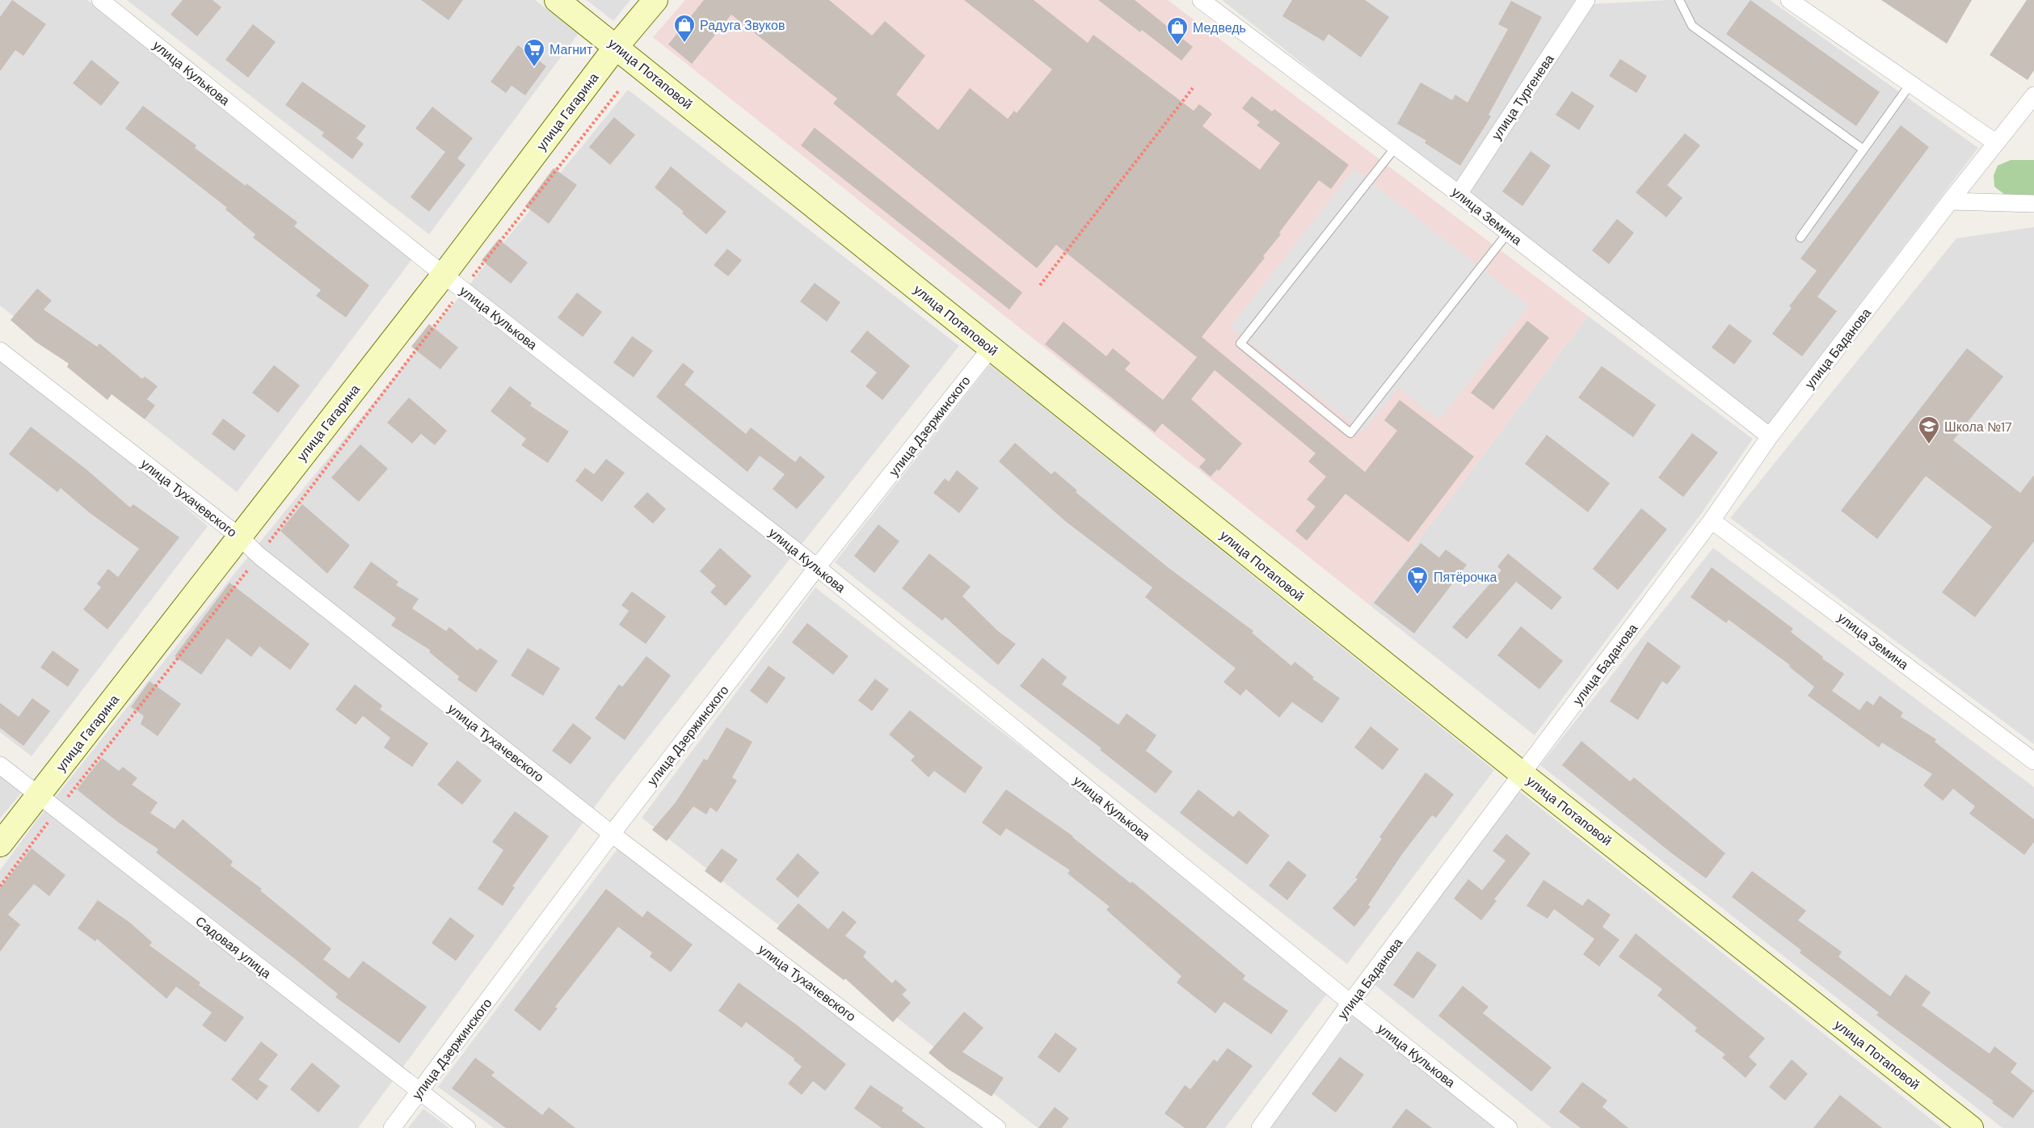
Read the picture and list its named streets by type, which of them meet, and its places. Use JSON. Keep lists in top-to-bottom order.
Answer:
{
  "streets": {
    "main road": ["улица Потаповой", "улица Гагарина"],
    "street": [
      "улица Кулькова",
      "улица Тургенева",
      "улица Земина",
      "улица Баданова",
      "улица Дзержинского",
      "улица Тухачевского",
      "Садовая улица"
    ]
  },
  "crossings": [
    ["улица Кулькова", "улица Гагарина"],
    ["улица Кулькова", "улица Баданова"],
    ["улица Кулькова", "улица Дзержинского"],
    ["улица Потаповой", "улица Гагарина"],
    ["улица Потаповой", "улица Баданова"],
    ["улица Потаповой", "улица Дзержинского"],
    ["улица Тургенева", "улица Земина"],
    ["улица Гагарина", "улица Тухачевского"],
    ["улица Гагарина", "Садовая улица"],
    ["улица Земина", "улица Баданова"],
    ["улица Дзержинского", "улица Тухачевского"],
    ["улица Дзержинского", "Садовая улица"]
  ],
  "places": {
    "shop": ["Радуга Звуков", "Медведь"],
    "supermarket": ["Магнит", "Пятёрочка"],
    "school or university": ["Школа №17"]
  }
}
